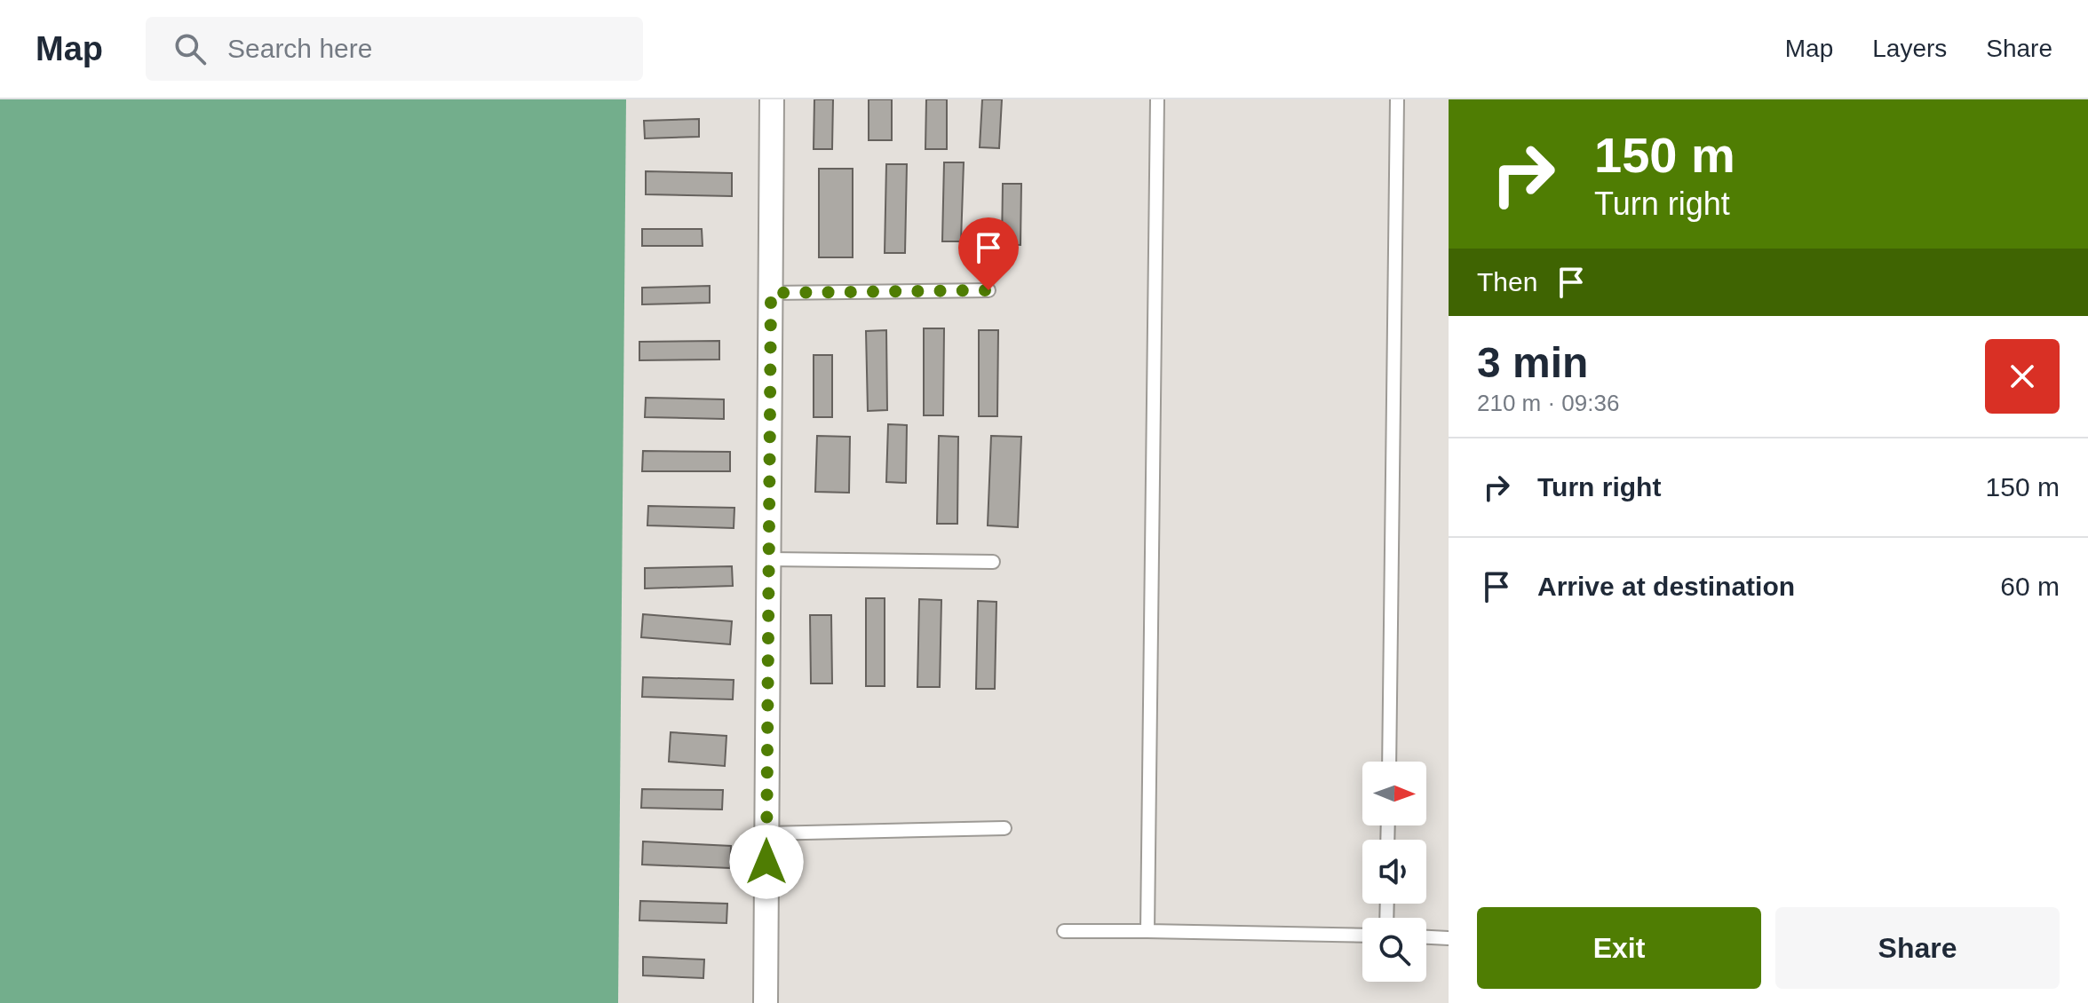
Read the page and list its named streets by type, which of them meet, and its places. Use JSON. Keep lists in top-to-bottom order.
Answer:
{
  "north": "right",
  "page": {
    "header": "Map",
    "search": "Search here",
    "nav": ["Map", "Layers", "Share"],
    "turn": ["150 m", "Turn right"],
    "then": "Then",
    "heading": ["3 min", "210 m · 09:36"],
    "list": [
      {
        "name": "Turn right",
        "value": "150 m"
      },
      {
        "name": "Arrive at destination",
        "value": "60 m"
      }
    ],
    "buttons": ["Exit", "Share"]
  }
}
